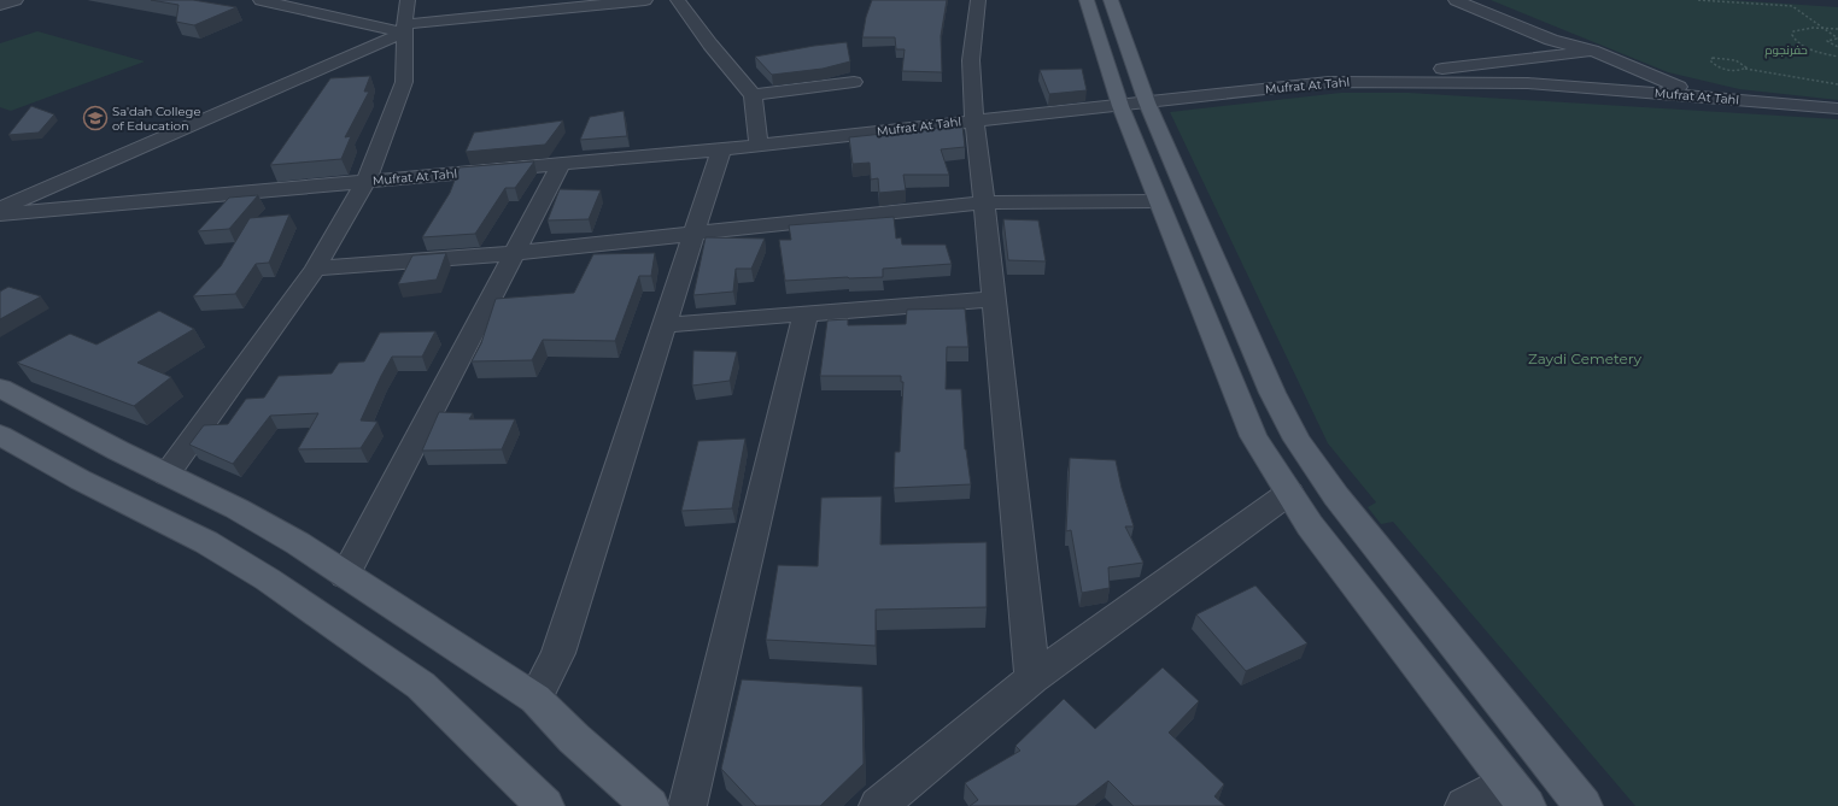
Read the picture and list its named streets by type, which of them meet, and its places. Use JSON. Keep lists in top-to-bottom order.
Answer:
{
  "streets": {
    "street": ["Mufrat At Tahl"]
  },
  "parks": ["حفرنجوم", "Zaydi Cemetery"],
  "places": {
    "school or university": ["Sa'dah College of Education"]
  }
}
